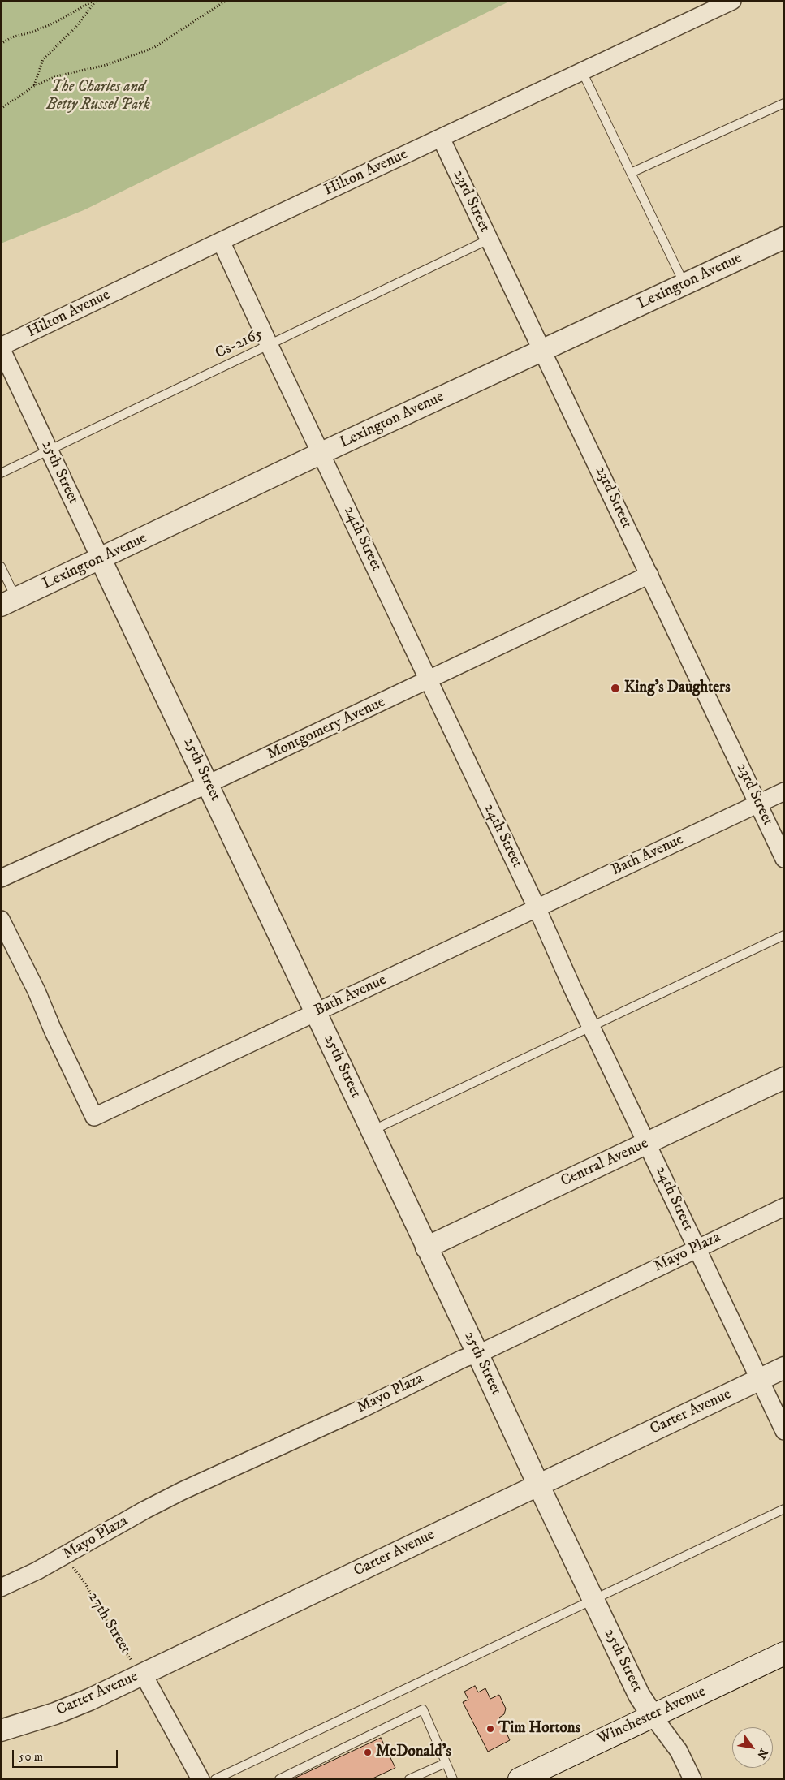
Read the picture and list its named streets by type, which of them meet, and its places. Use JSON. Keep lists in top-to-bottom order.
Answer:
{
  "streets": {
    "main road": ["Winchester Avenue"],
    "street": [
      "Hilton Avenue",
      "23rd Street",
      "Lexington Avenue",
      "25th Street",
      "24th Street",
      "Montgomery Avenue",
      "Bath Avenue",
      "Central Avenue",
      "Mayo Plaza",
      "Carter Avenue"
    ],
    "lane": ["Cs-2165"],
    "path": ["27th Street"]
  },
  "crossings": [
    ["Hilton Avenue", "23rd Street"],
    ["Hilton Avenue", "25th Street"],
    ["Hilton Avenue", "24th Street"],
    ["23rd Street", "Lexington Avenue"],
    ["23rd Street", "Cs-2165"],
    ["23rd Street", "Montgomery Avenue"],
    ["23rd Street", "Bath Avenue"],
    ["Lexington Avenue", "25th Street"],
    ["Lexington Avenue", "24th Street"],
    ["Cs-2165", "25th Street"],
    ["Cs-2165", "24th Street"],
    ["25th Street", "Montgomery Avenue"],
    ["25th Street", "Bath Avenue"],
    ["25th Street", "Central Avenue"],
    ["25th Street", "Mayo Plaza"],
    ["25th Street", "Carter Avenue"],
    ["25th Street", "Winchester Avenue"],
    ["24th Street", "Montgomery Avenue"],
    ["24th Street", "Bath Avenue"],
    ["24th Street", "Central Avenue"],
    ["24th Street", "Mayo Plaza"],
    ["24th Street", "Carter Avenue"],
    ["Mayo Plaza", "27th Street"],
    ["Carter Avenue", "27th Street"]
  ],
  "parks": ["The Charles and Betty Russel Park"],
  "places": ["King's Daughters", "Tim Hortons", "McDonald's"],
  "scale_bar": "50 m",
  "north": "bottom right"
}
